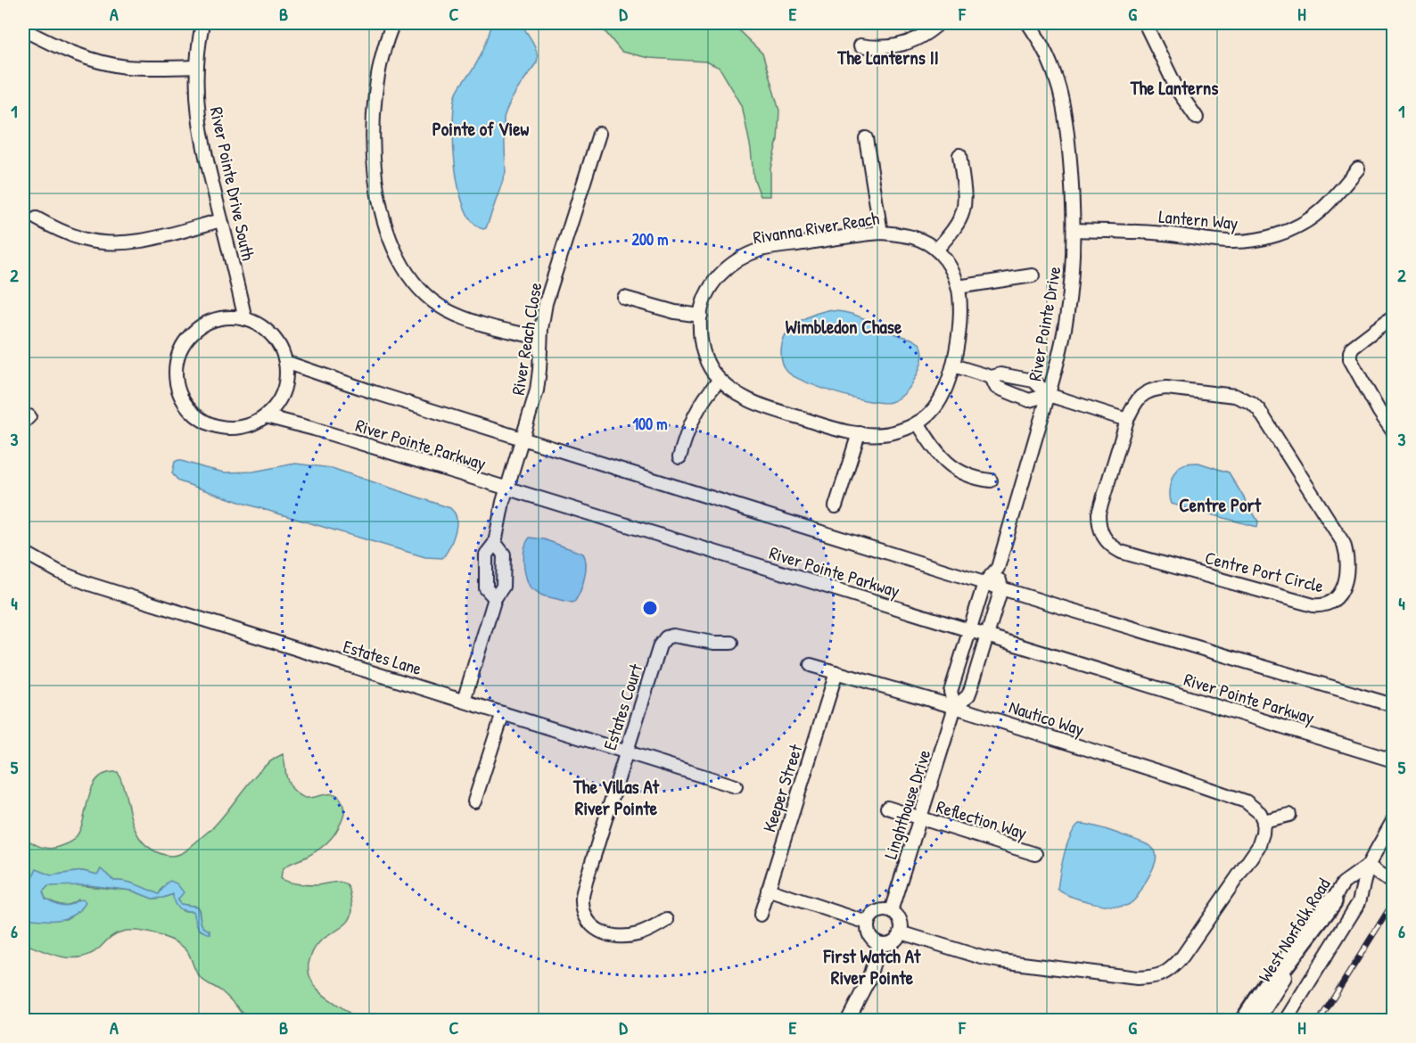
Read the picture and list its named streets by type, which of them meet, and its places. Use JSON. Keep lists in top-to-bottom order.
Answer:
{
  "streets": {
    "street": [
      "River Pointe Drive South",
      "Lantern Way",
      "Rivanna River Reach",
      "River Pointe Drive",
      "River Reach Close",
      "River Pointe Parkway",
      "Centre Port Circle",
      "Estates Lane",
      "Estates Court",
      "Nautico Way",
      "Keeper Street",
      "Linghthouse Drive",
      "Reflection Way",
      "West Norfolk Road"
    ]
  },
  "crossings": [
    ["River Pointe Drive South", "River Pointe Parkway"],
    ["Lantern Way", "River Pointe Drive"],
    ["River Pointe Drive", "River Pointe Parkway"],
    ["River Pointe Drive", "Linghthouse Drive"],
    ["River Reach Close", "River Pointe Parkway"],
    ["River Pointe Parkway", "Linghthouse Drive"],
    ["Estates Lane", "Estates Court"],
    ["Nautico Way", "Keeper Street"],
    ["Nautico Way", "Linghthouse Drive"],
    ["Linghthouse Drive", "Reflection Way"]
  ],
  "districts": [
    "The Lanterns II",
    "The Lanterns",
    "Pointe of View",
    "Wimbledon Chase",
    "Centre Port",
    "The Villas At River Pointe",
    "First Watch At River Pointe"
  ],
  "grid": {
    "columns": [
      "A",
      "B",
      "C",
      "D",
      "E",
      "F",
      "G",
      "H"
    ],
    "rows": [
      "1",
      "2",
      "3",
      "4",
      "5",
      "6"
    ]
  },
  "rings": ["200 m", "100 m"]
}
